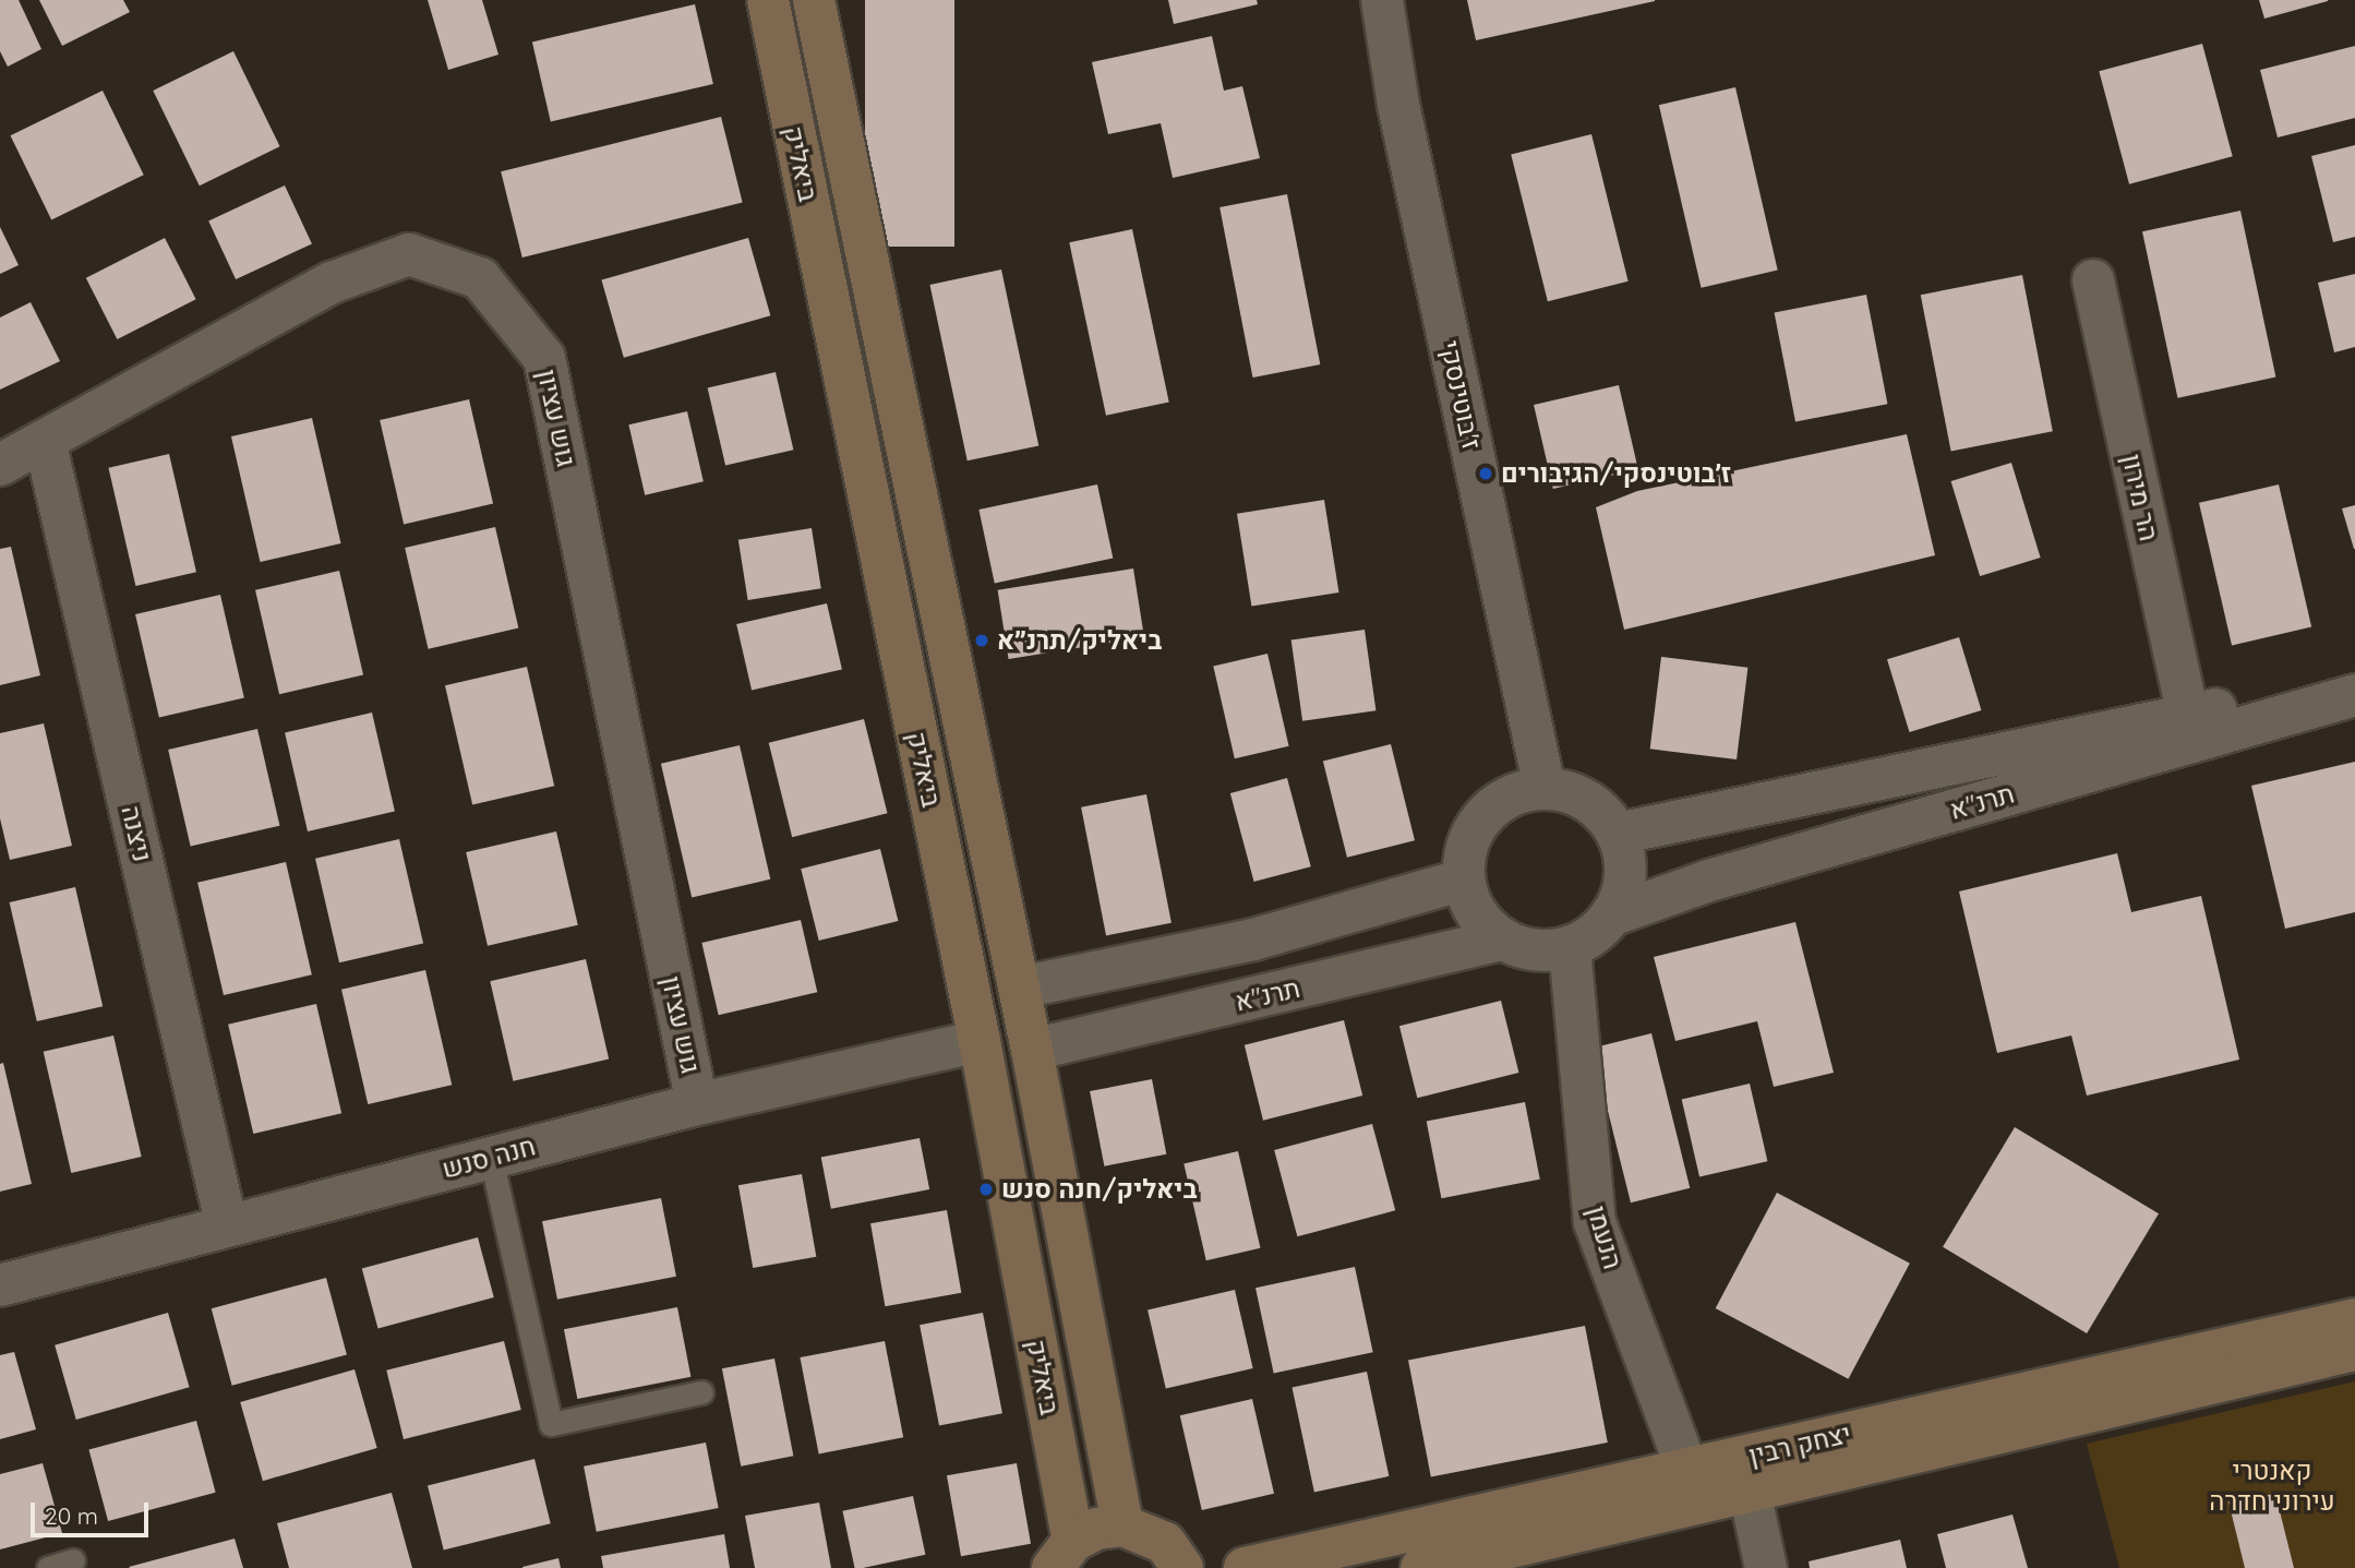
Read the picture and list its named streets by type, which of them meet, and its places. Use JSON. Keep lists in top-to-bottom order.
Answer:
{
  "streets": {
    "main road": ["ביאליק", "יצחק רבין"],
    "street": [
      "ז'בוטינסקי",
      "גוש עציון",
      "הר מירון",
      "תרנ\"א",
      "ניצנה",
      "חנה סנש",
      "הנעמן"
    ]
  },
  "crossings": [
    ["ביאליק", "תרנ\"א"],
    ["ביאליק", "חנה סנש"],
    ["ז'בוטינסקי", "תרנ\"א"],
    ["ז'בוטינסקי", "הנעמן"],
    ["גוש עציון", "ניצנה"],
    ["גוש עציון", "חנה סנש"],
    ["הר מירון", "תרנ\"א"],
    ["תרנ\"א", "הנעמן"],
    ["ניצנה", "חנה סנש"],
    ["הנעמן", "יצחק רבין"]
  ],
  "parks": ["קאנטרי עירוני חדרה"],
  "places": ["ז׳בוטינסקי/הגיבורים", "ביאליק/תרנ״א", "ביאליק/חנה סנש"],
  "scale_bar": "20 m"
}
